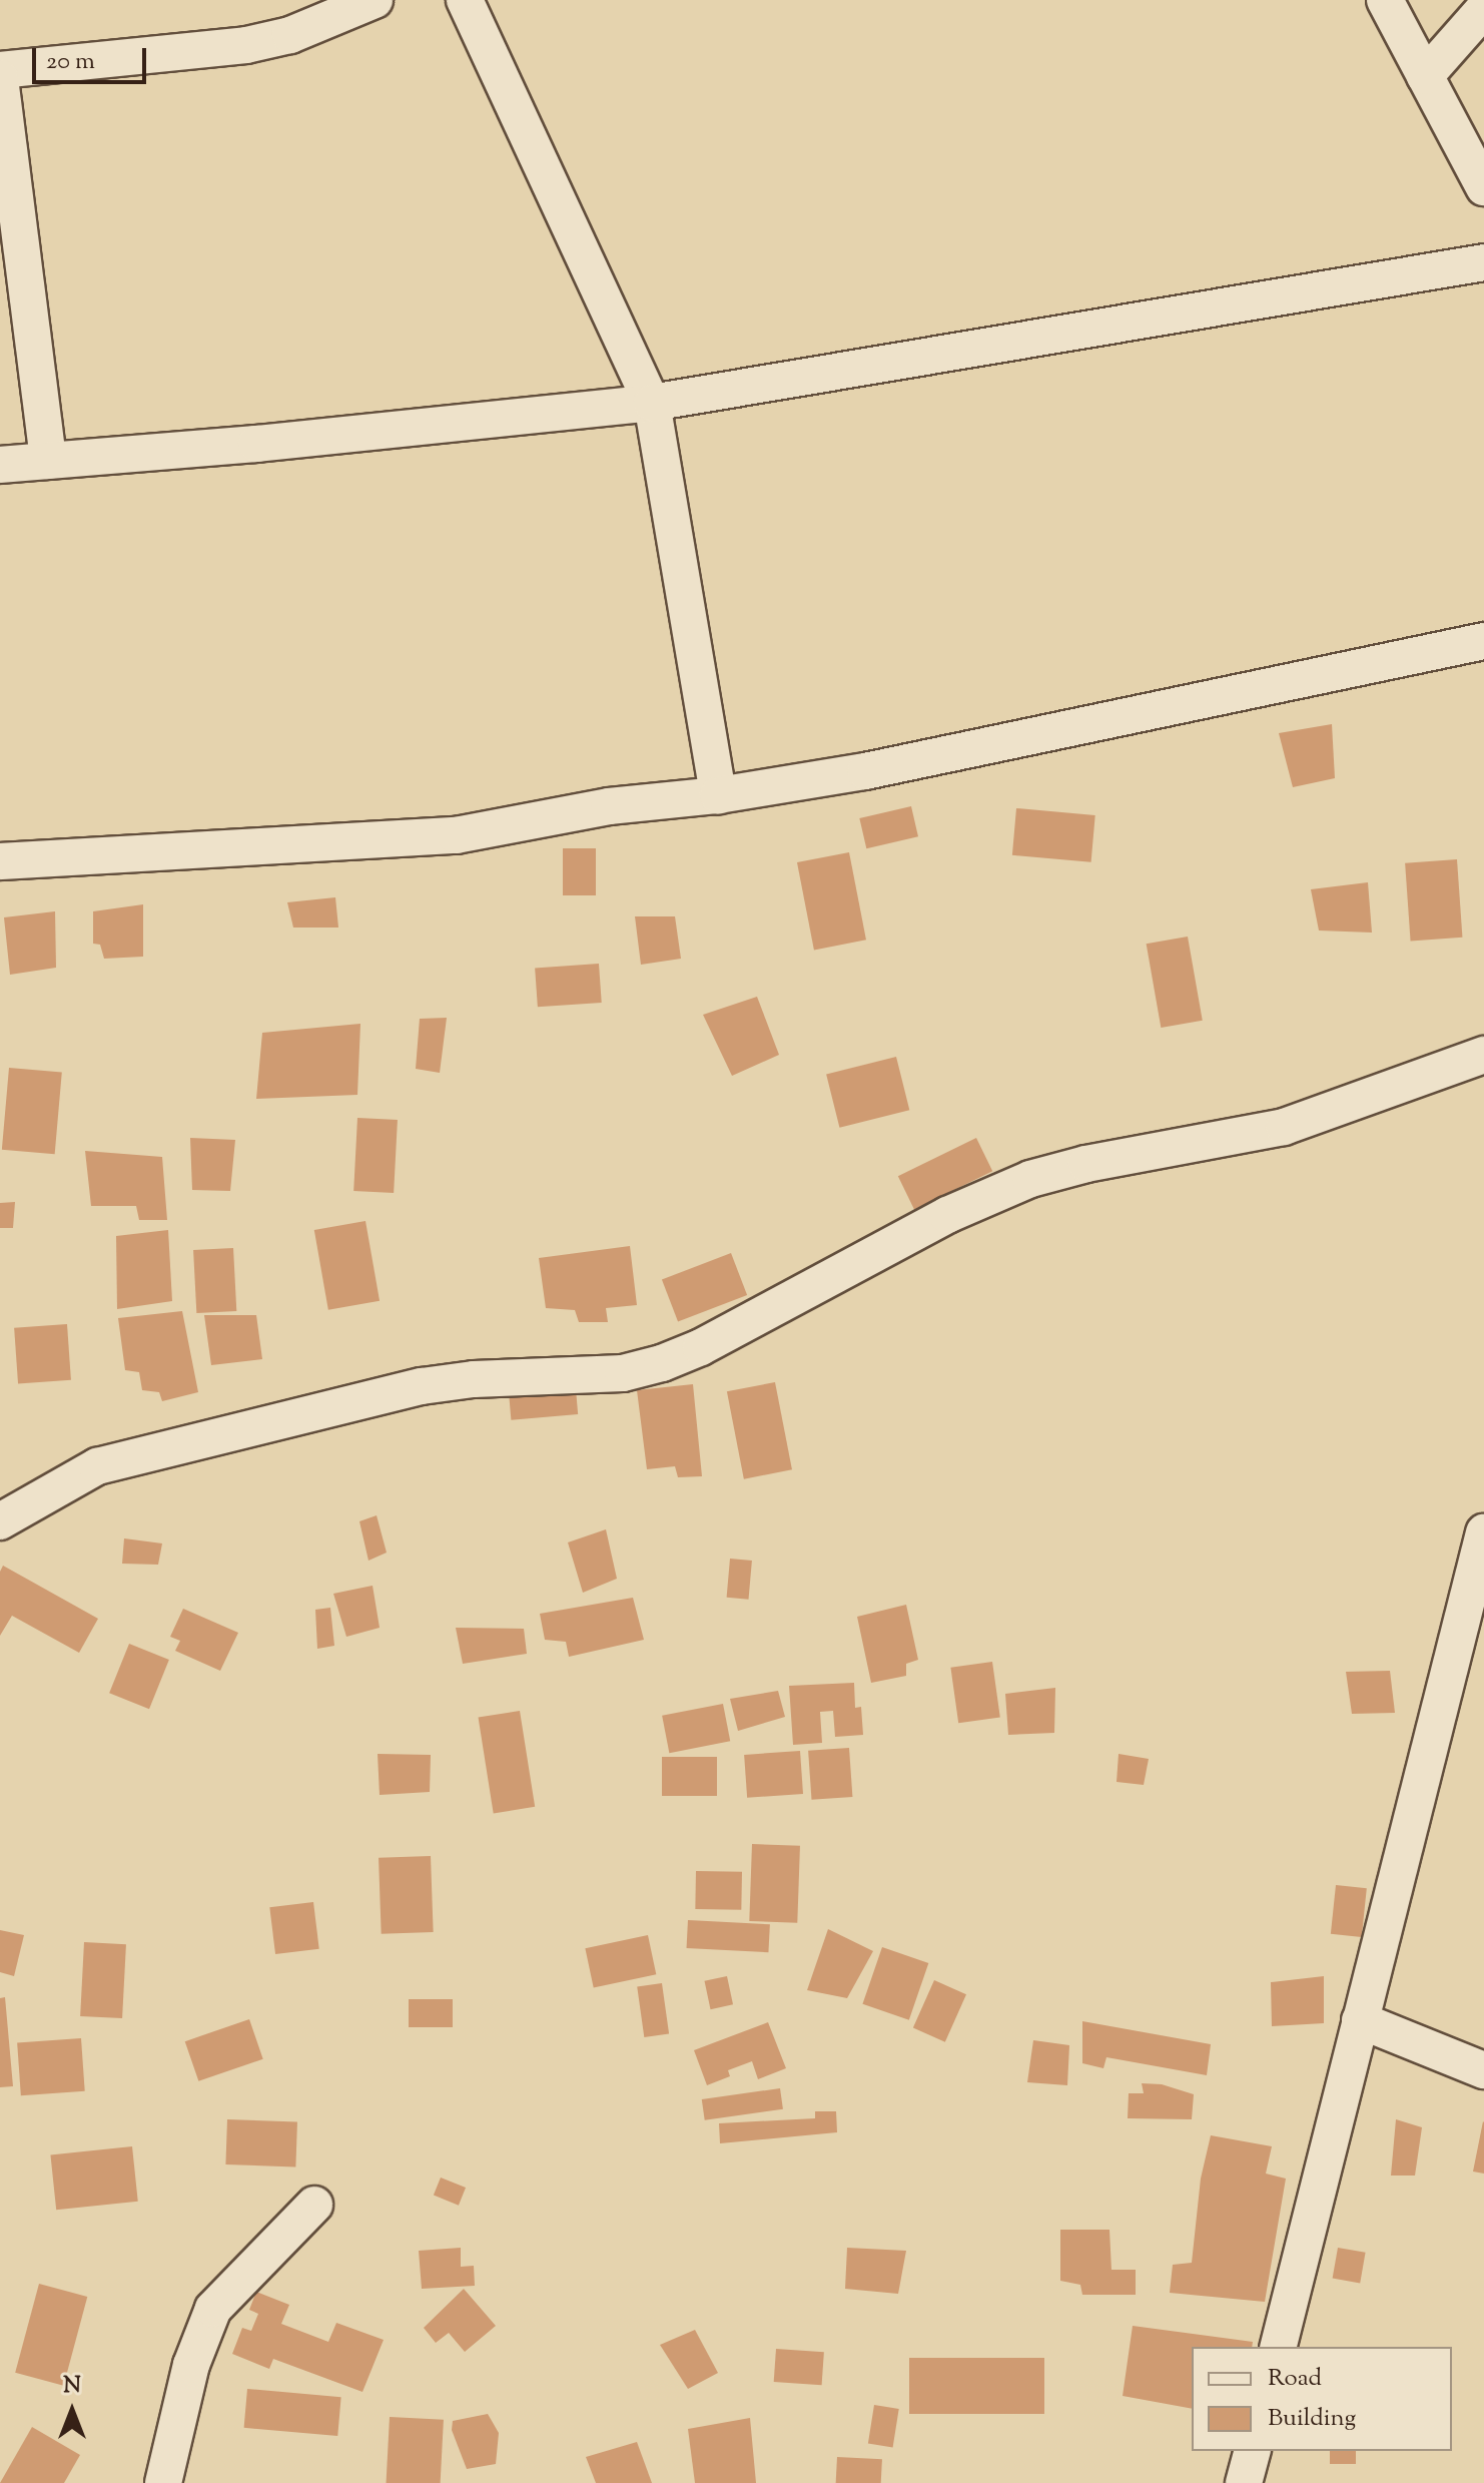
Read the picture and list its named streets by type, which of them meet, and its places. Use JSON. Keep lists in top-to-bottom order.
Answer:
{
  "legend": ["Road", "Building"],
  "scale_bar": "20 m",
  "north": "top"
}
